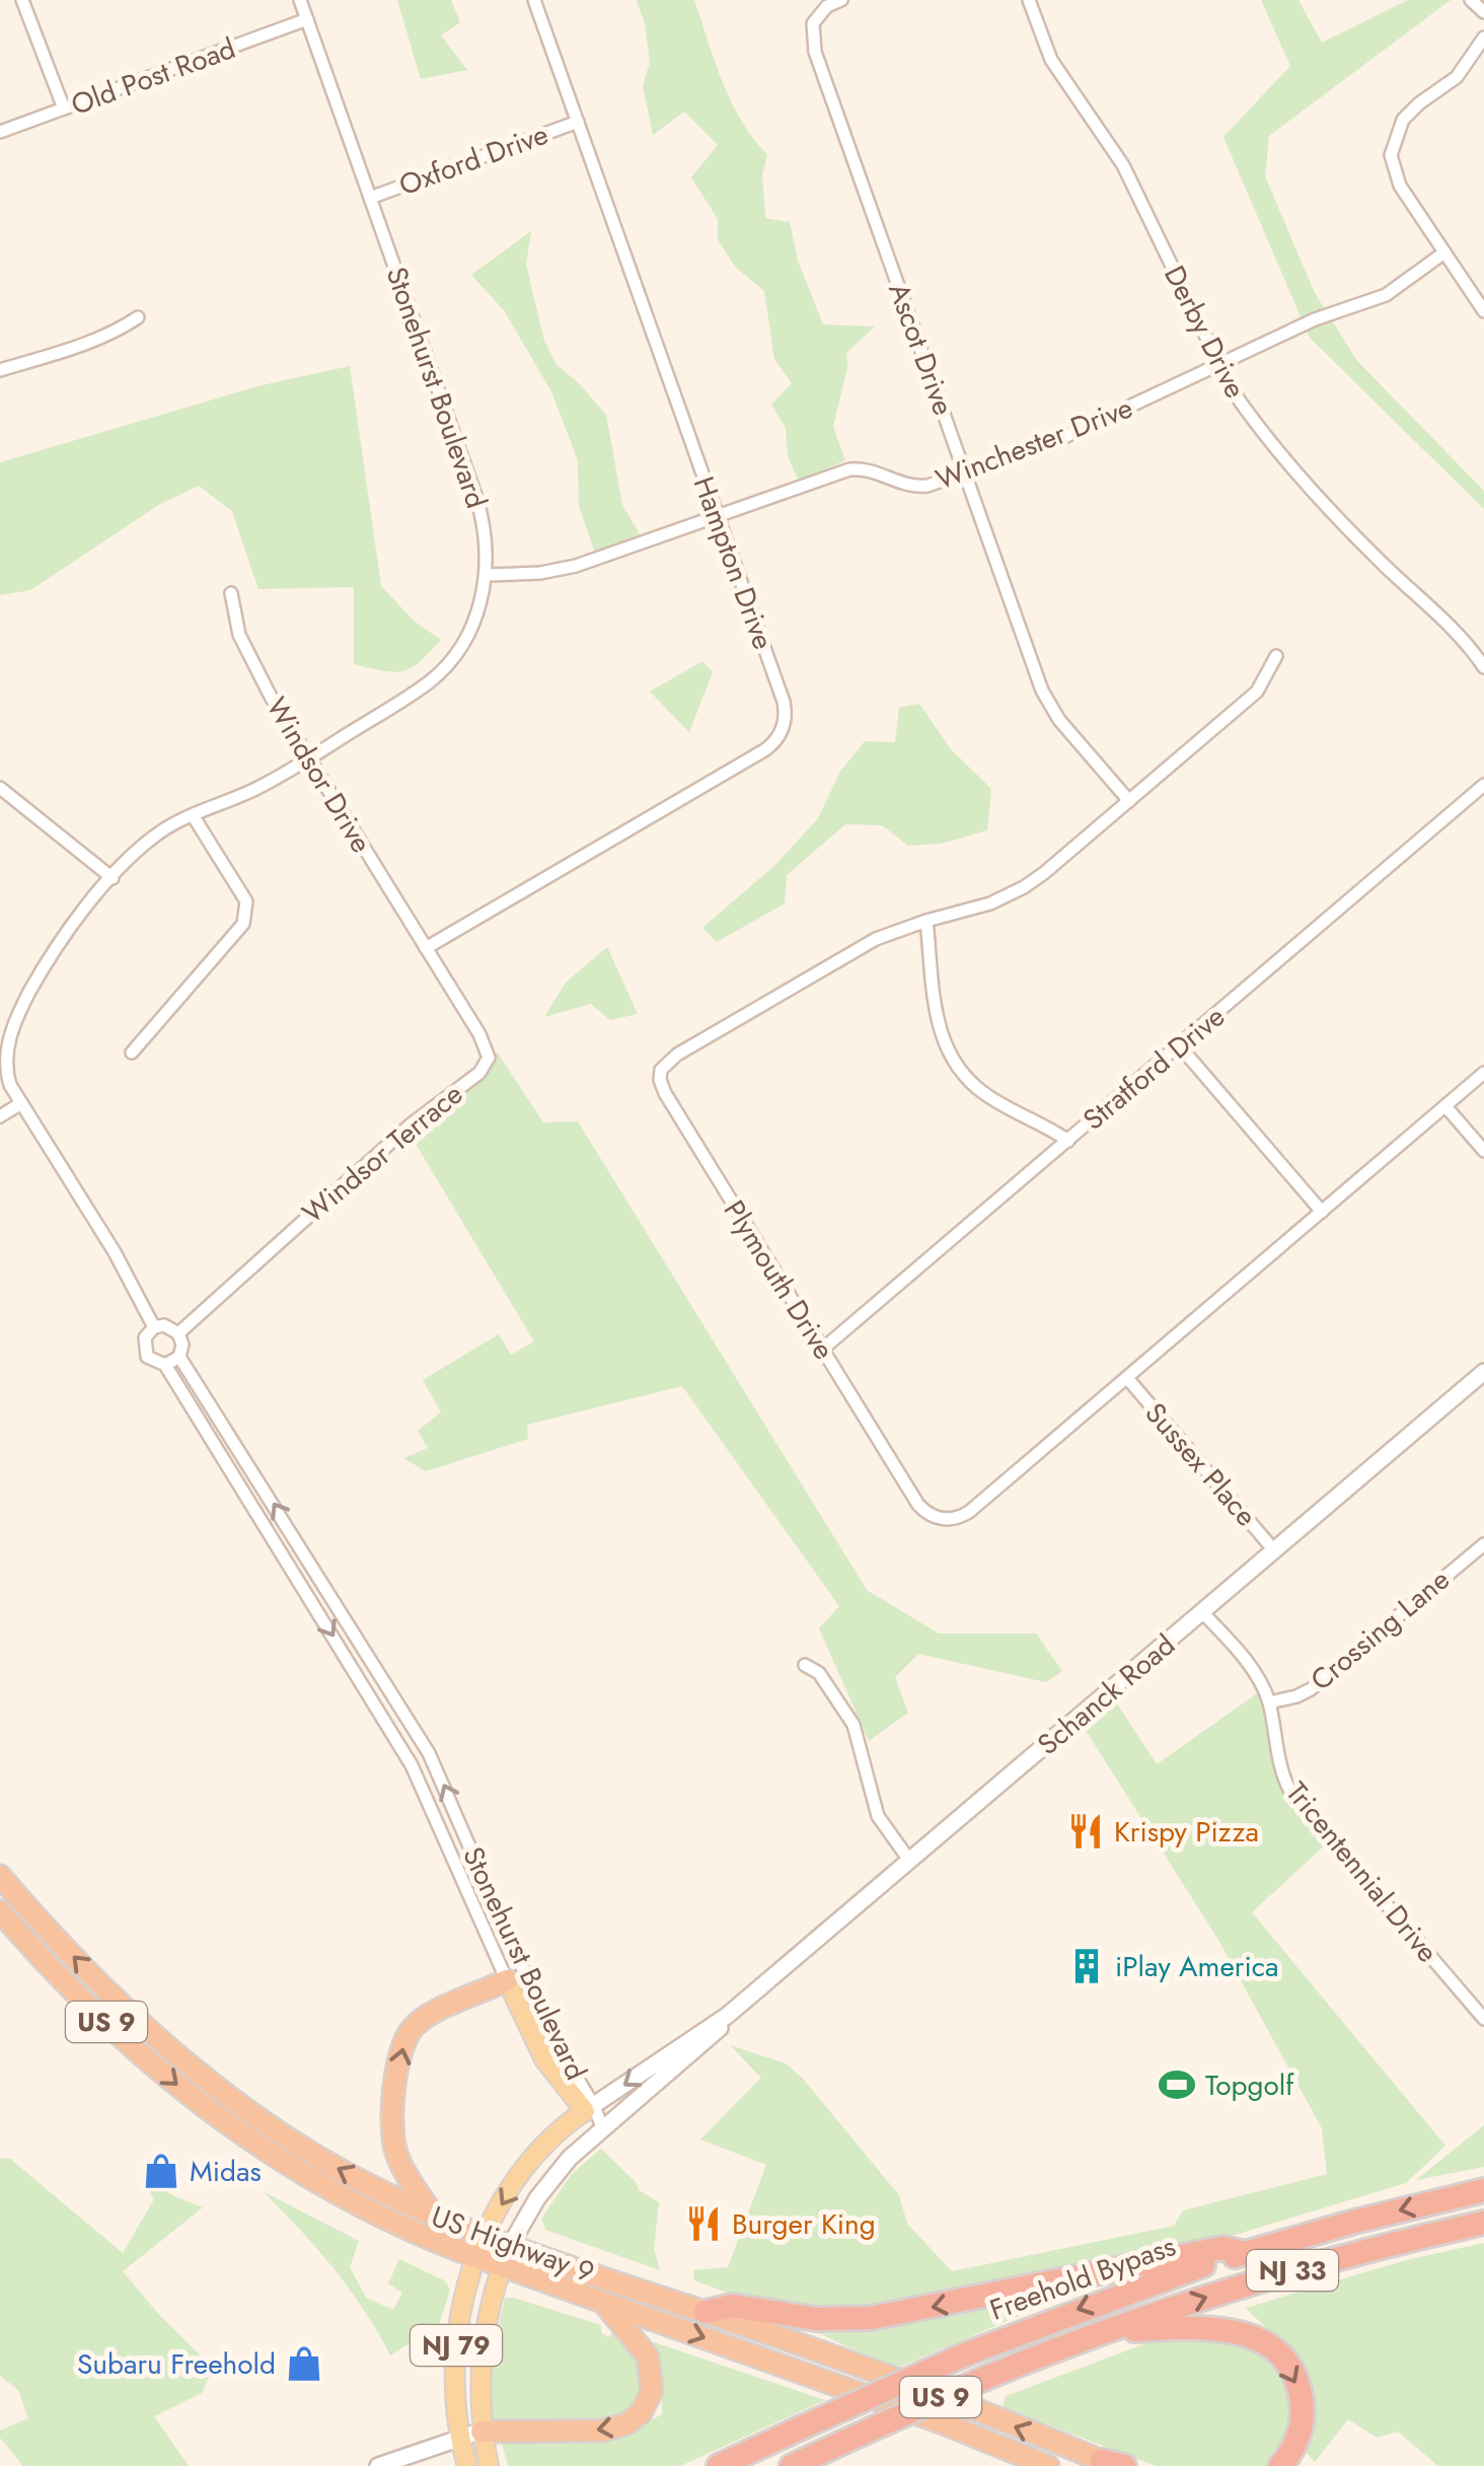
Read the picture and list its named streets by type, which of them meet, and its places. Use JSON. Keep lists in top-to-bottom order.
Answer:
{
  "streets": {
    "highway": [
      "US 9",
      "US Highway 9",
      "NJ 33",
      "Freehold Bypass"
    ],
    "main road": ["Stonehurst Boulevard", "Schanck Road", "NJ 79"],
    "street": [
      "Old Post Road",
      "Oxford Drive",
      "Derby Drive",
      "Ascot Drive",
      "Winchester Drive",
      "Hampton Drive",
      "Windsor Drive",
      "Stratford Drive",
      "Windsor Terrace",
      "Plymouth Drive",
      "Sussex Place",
      "Crossing Lane",
      "Tricentennial Drive"
    ]
  },
  "crossings": [
    ["Old Post Road", "Stonehurst Boulevard"],
    ["Oxford Drive", "Stonehurst Boulevard"],
    ["Oxford Drive", "Hampton Drive"],
    ["Derby Drive", "Winchester Drive"],
    ["Ascot Drive", "Winchester Drive"],
    ["Ascot Drive", "Plymouth Drive"],
    ["Stonehurst Boulevard", "Winchester Drive"],
    ["Stonehurst Boulevard", "Windsor Drive"],
    ["Stonehurst Boulevard", "Windsor Terrace"],
    ["Stonehurst Boulevard", "Schanck Road"],
    ["Winchester Drive", "Hampton Drive"],
    ["Hampton Drive", "Windsor Drive"],
    ["Hampton Drive", "Windsor Terrace"],
    ["Windsor Drive", "Windsor Terrace"],
    ["Stratford Drive", "Plymouth Drive"],
    ["Plymouth Drive", "Sussex Place"],
    ["Sussex Place", "Schanck Road"],
    ["Crossing Lane", "Tricentennial Drive"],
    ["Schanck Road", "Tricentennial Drive"],
    ["Schanck Road", "US Highway 9"],
    ["Schanck Road", "NJ 79"],
    ["US Highway 9", "NJ 79"]
  ],
  "places": {
    "restaurant": ["Krispy Pizza", "Burger King"],
    "building": ["iPlay America"],
    "sports": ["Topgolf"],
    "shop": ["Midas", "Subaru Freehold"]
  }
}
